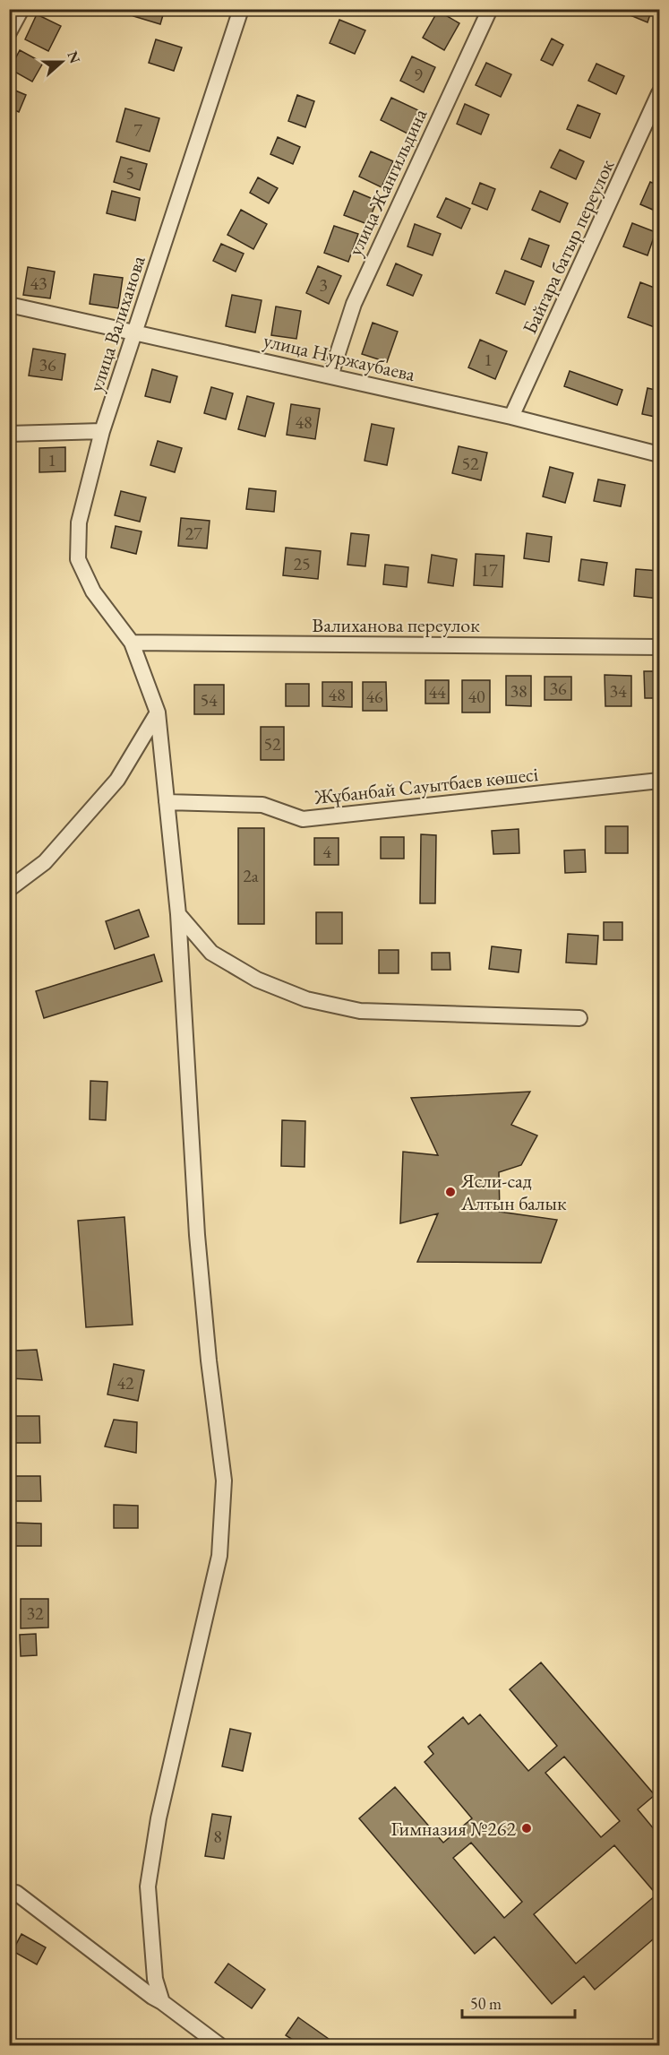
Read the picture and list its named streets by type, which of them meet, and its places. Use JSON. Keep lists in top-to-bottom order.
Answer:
{
  "streets": {
    "street": [
      "улица Жангильдина",
      "Байгара батыр переулок",
      "улица Валиханова",
      "улица Нуржаубаева",
      "Валиханова переулок",
      "Жұбанбай Сауытбаев көшесі"
    ]
  },
  "crossings": [
    ["улица Жангильдина", "улица Нуржаубаева"],
    ["Байгара батыр переулок", "улица Нуржаубаева"],
    ["улица Валиханова", "улица Нуржаубаева"],
    ["улица Валиханова", "Валиханова переулок"],
    ["улица Валиханова", "Жұбанбай Сауытбаев көшесі"]
  ],
  "places": ["Ясли-сад Алтын балык", "Гимназия №262"],
  "house_numbers": [
    "9",
    "7",
    "5",
    "43",
    "3",
    "1",
    "36",
    "48",
    "1",
    "52",
    "27",
    "25",
    "17",
    "36",
    "38",
    "34",
    "44",
    "48",
    "46",
    "40",
    "54",
    "52",
    "4",
    "2а",
    "42",
    "32",
    "8"
  ],
  "scale_bar": "50 m",
  "north": "right"
}
